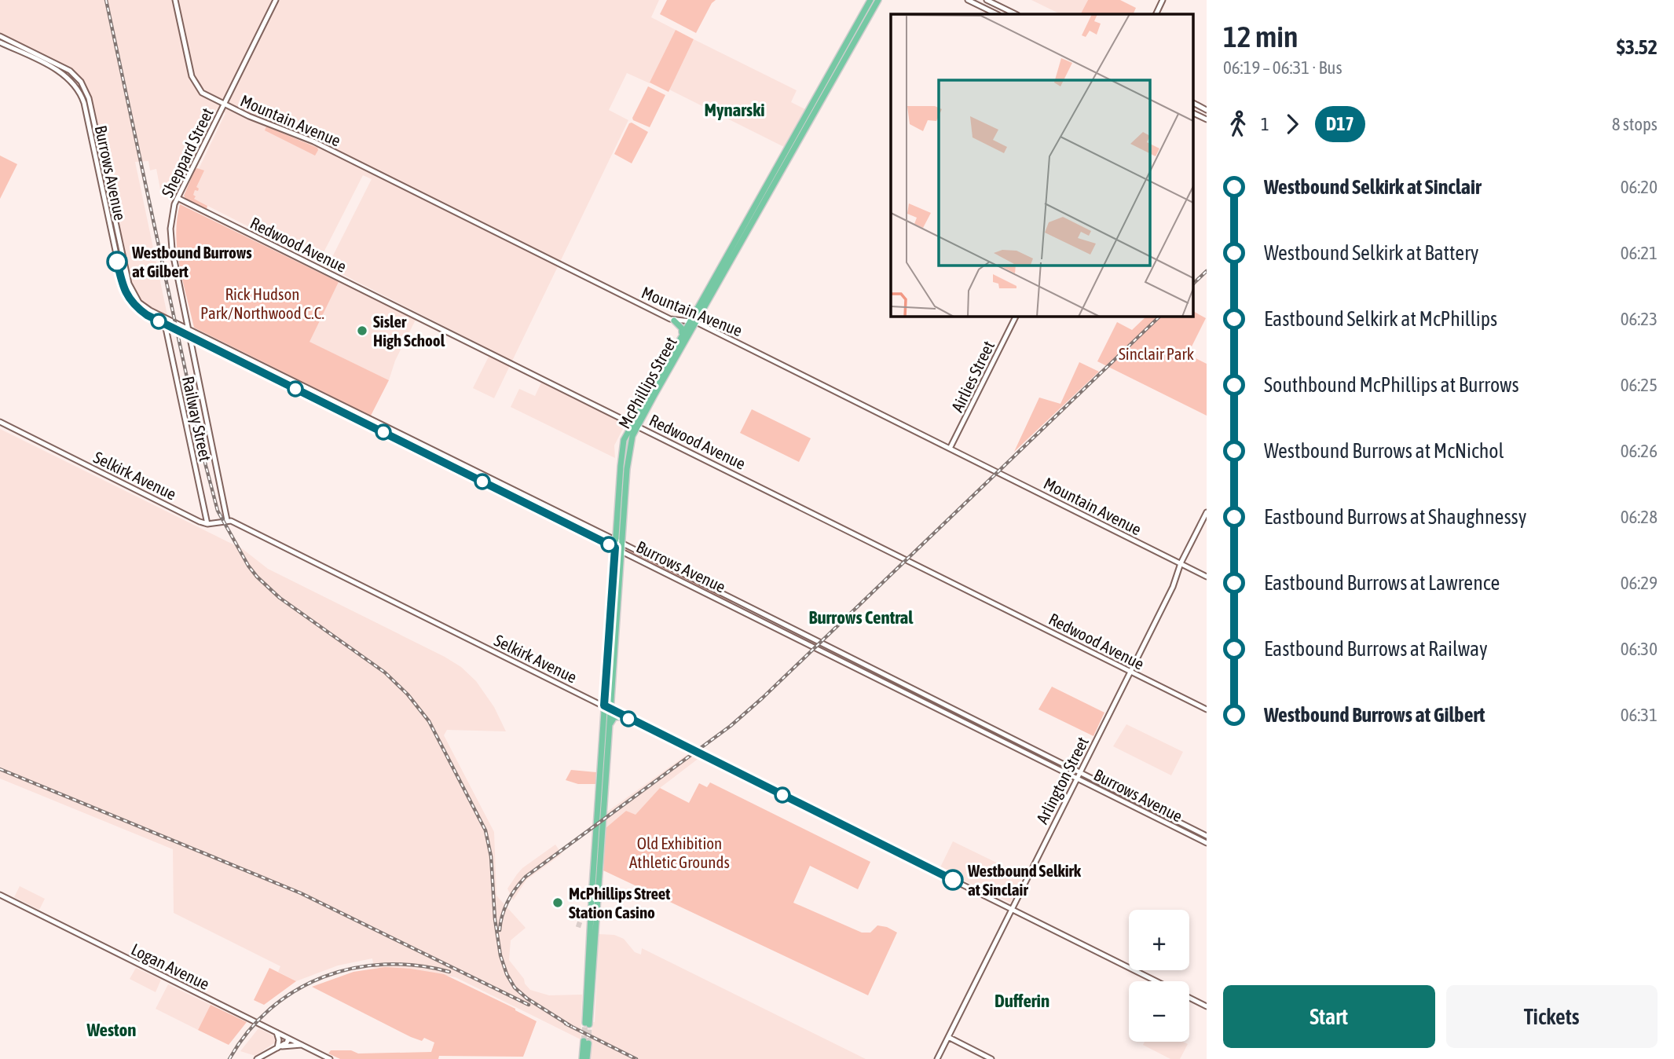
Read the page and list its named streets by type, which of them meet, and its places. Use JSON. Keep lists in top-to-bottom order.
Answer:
{
  "streets": {
    "main road": ["McPhillips Street"],
    "street": [
      "Mountain Avenue",
      "Sheppard Street",
      "Burrows Avenue",
      "Redwood Avenue",
      "Airlies Street",
      "Railway Street",
      "Selkirk Avenue",
      "Arlington Street",
      "Logan Avenue"
    ]
  },
  "crossings": [
    ["Mountain Avenue", "Sheppard Street"],
    ["Mountain Avenue", "Airlies Street"],
    ["Mountain Avenue", "McPhillips Street"],
    ["Mountain Avenue", "Arlington Street"],
    ["Sheppard Street", "Burrows Avenue"],
    ["Sheppard Street", "Redwood Avenue"],
    ["Sheppard Street", "Selkirk Avenue"],
    ["Burrows Avenue", "McPhillips Street"],
    ["Burrows Avenue", "Railway Street"],
    ["Burrows Avenue", "Arlington Street"],
    ["Redwood Avenue", "McPhillips Street"],
    ["Redwood Avenue", "Arlington Street"],
    ["McPhillips Street", "Selkirk Avenue"],
    ["Railway Street", "Selkirk Avenue"],
    ["Selkirk Avenue", "Arlington Street"]
  ],
  "districts": [
    "Mynarski",
    "Burrows Central",
    "Dufferin",
    "Weston"
  ],
  "parks": ["Rick Hudson Park/Northwood C.C.", "Sinclair Park", "Old Exhibition Athletic Grounds"],
  "places": [
    "Westbound Burrows at Gilbert",
    "Sisler High School",
    "Westbound Selkirk at Sinclair",
    "McPhillips Street Station Casino"
  ],
  "lines": ["bus line D17"],
  "page": {
    "heading": ["12 min", "06:19 – 06:31 · Bus", "$3.52"],
    "legs": ["1", "D17", "8 stops"],
    "list": [
      {
        "name": "Westbound Selkirk at Sinclair",
        "value": "06:20"
      },
      {
        "name": "Westbound Selkirk at Battery",
        "value": "06:21"
      },
      {
        "name": "Eastbound Selkirk at McPhillips",
        "value": "06:23"
      },
      {
        "name": "Southbound McPhillips at Burrows",
        "value": "06:25"
      },
      {
        "name": "Westbound Burrows at McNichol",
        "value": "06:26"
      },
      {
        "name": "Eastbound Burrows at Shaughnessy",
        "value": "06:28"
      },
      {
        "name": "Eastbound Burrows at Lawrence",
        "value": "06:29"
      },
      {
        "name": "Eastbound Burrows at Railway",
        "value": "06:30"
      },
      {
        "name": "Westbound Burrows at Gilbert",
        "value": "06:31"
      }
    ],
    "map_buttons": ["+", "−"],
    "buttons": ["Start", "Tickets"]
  }
}
